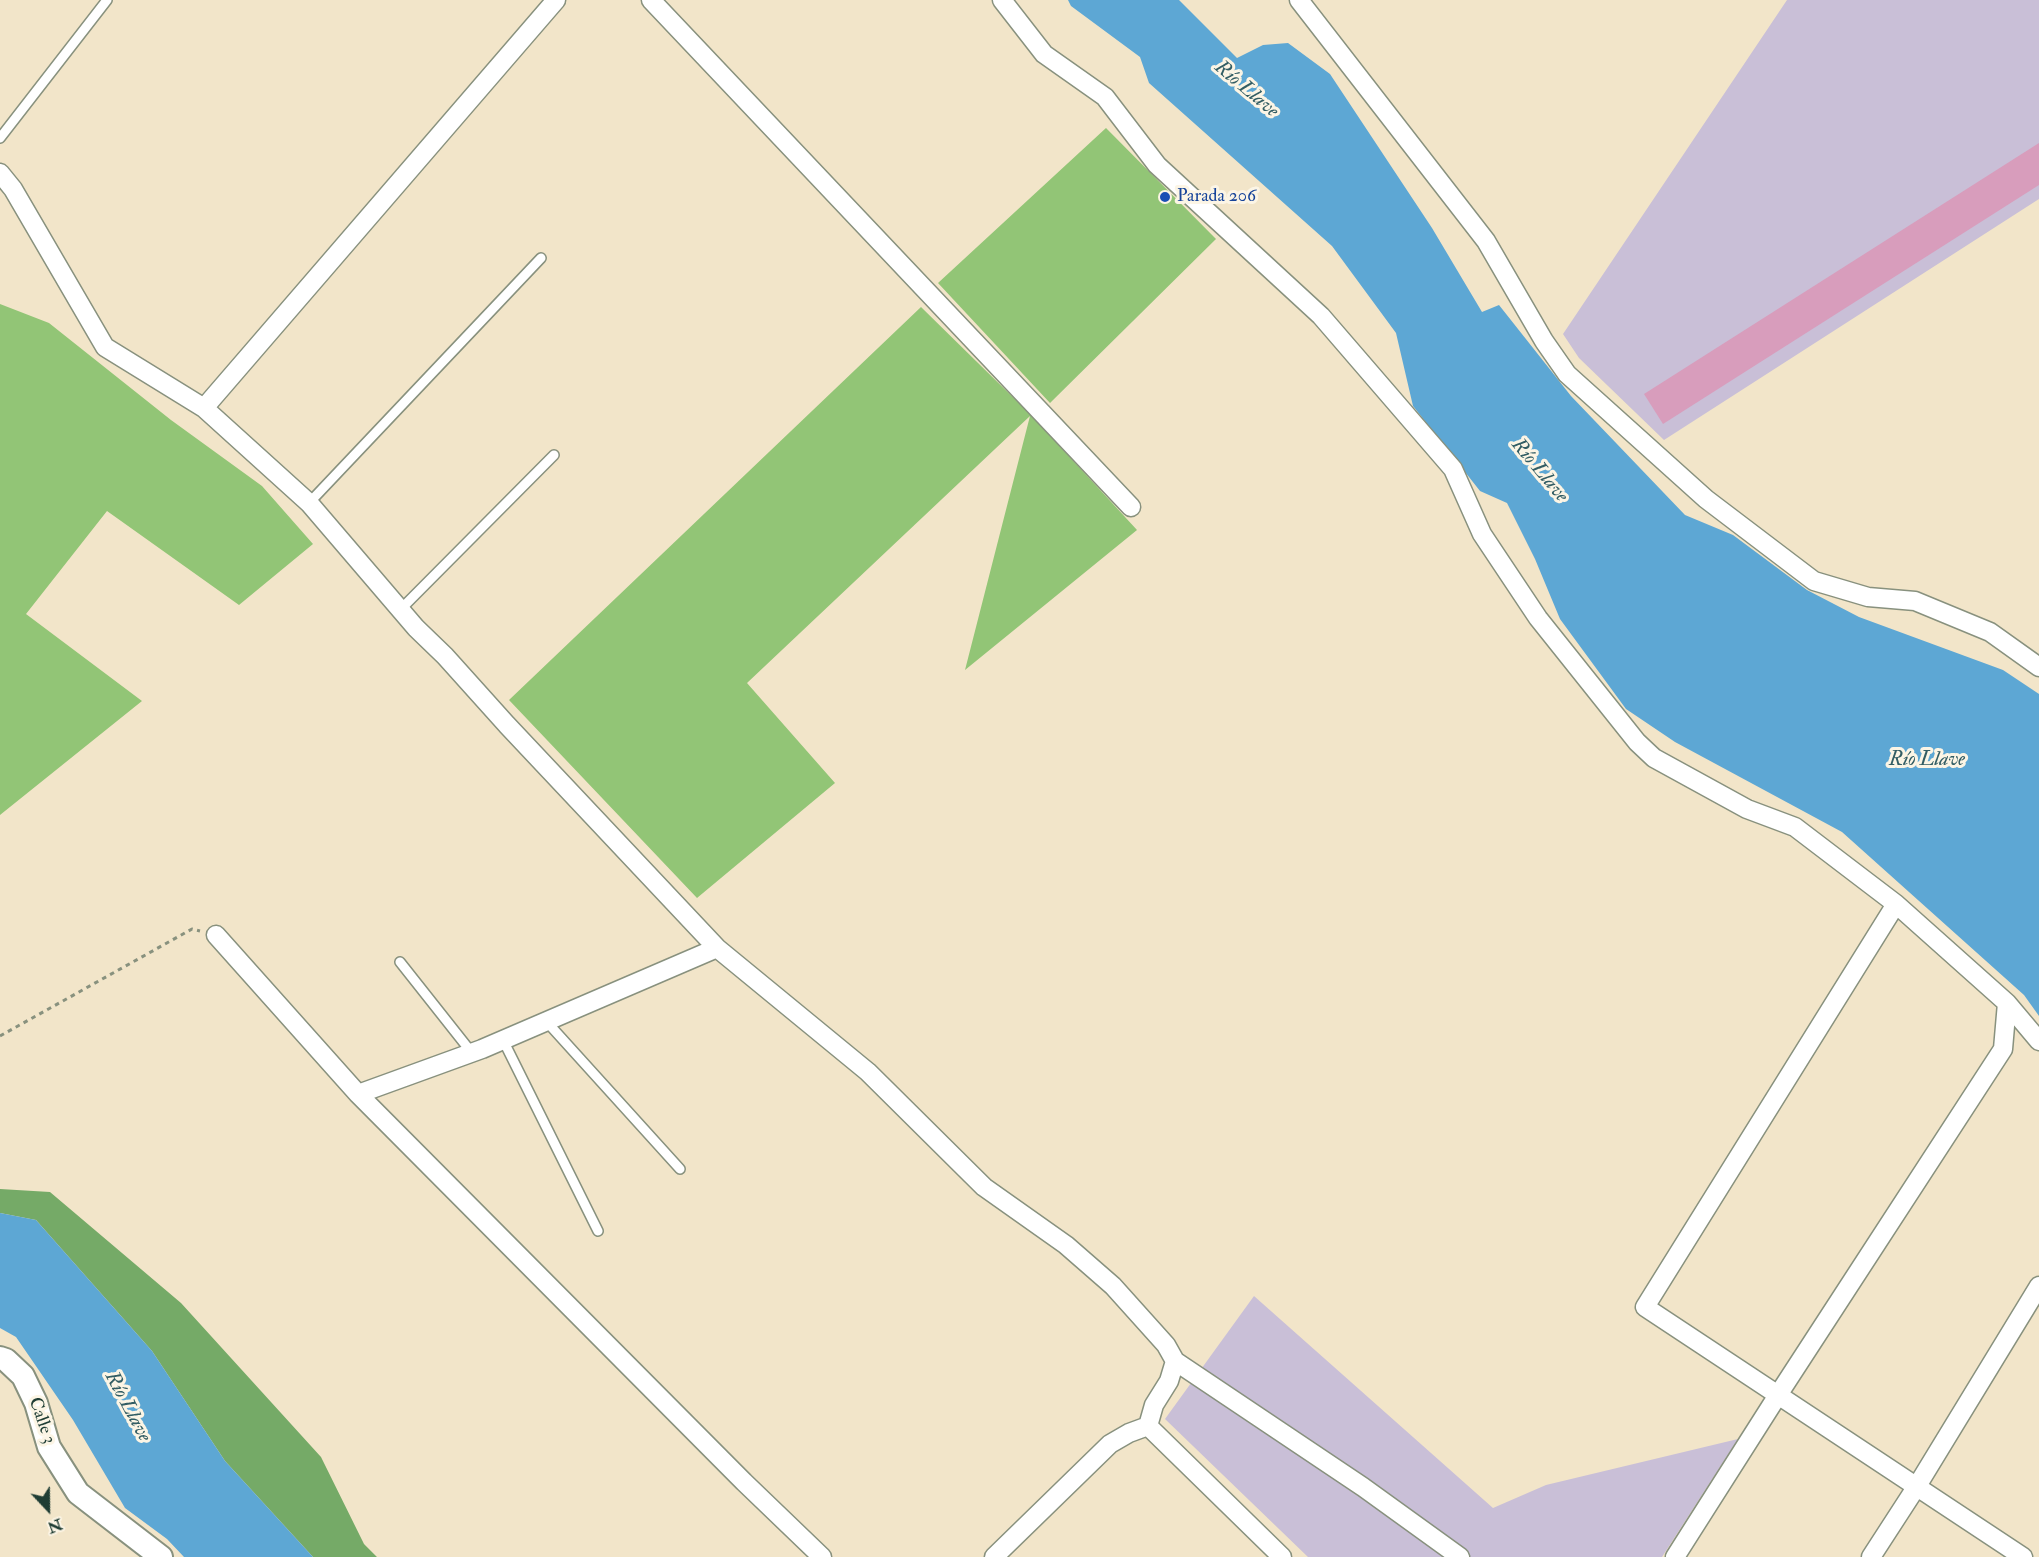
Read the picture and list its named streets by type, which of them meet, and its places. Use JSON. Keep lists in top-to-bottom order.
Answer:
{
  "streets": {
    "street": ["Calle 3"]
  },
  "water": ["Río Llave"],
  "places": ["Parada 206"],
  "north": "bottom"
}
